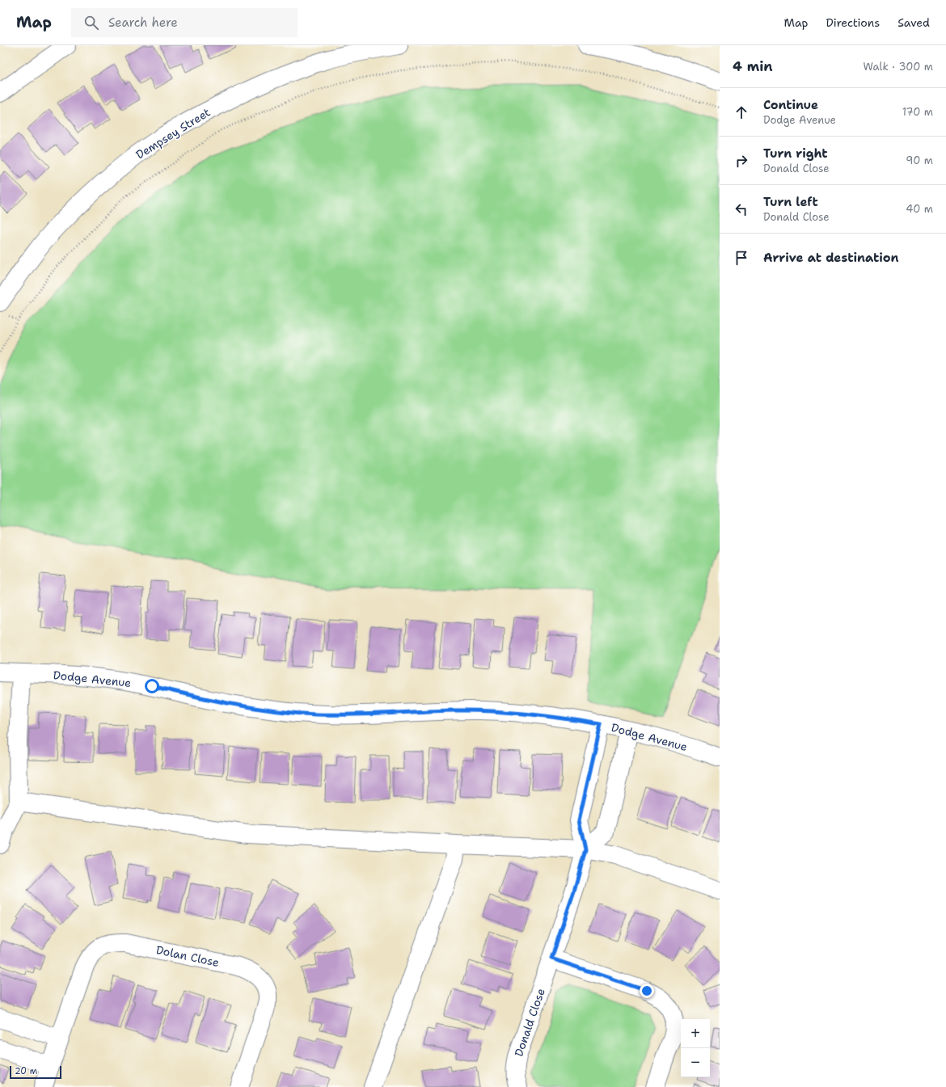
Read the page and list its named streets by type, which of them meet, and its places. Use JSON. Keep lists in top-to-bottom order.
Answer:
{
  "streets": {
    "street": [
      "Dempsey Street",
      "Dodge Avenue",
      "Dolan Close",
      "Donald Close"
    ]
  },
  "crossings": [
    ["Dodge Avenue", "Donald Close"]
  ],
  "scale_bar": "20 m",
  "page": {
    "header": "Map",
    "search": "Search here",
    "nav": ["Map", "Directions", "Saved"],
    "heading": ["4 min", "Walk · 300 m"],
    "list": [
      ["Continue", "Dodge Avenue", "170 m"],
      ["Turn right", "Donald Close", "90 m"],
      ["Turn left", "Donald Close", "40 m"],
      "Arrive at destination"
    ],
    "map_buttons": ["+", "−"],
    "scale": "20 m"
  }
}
